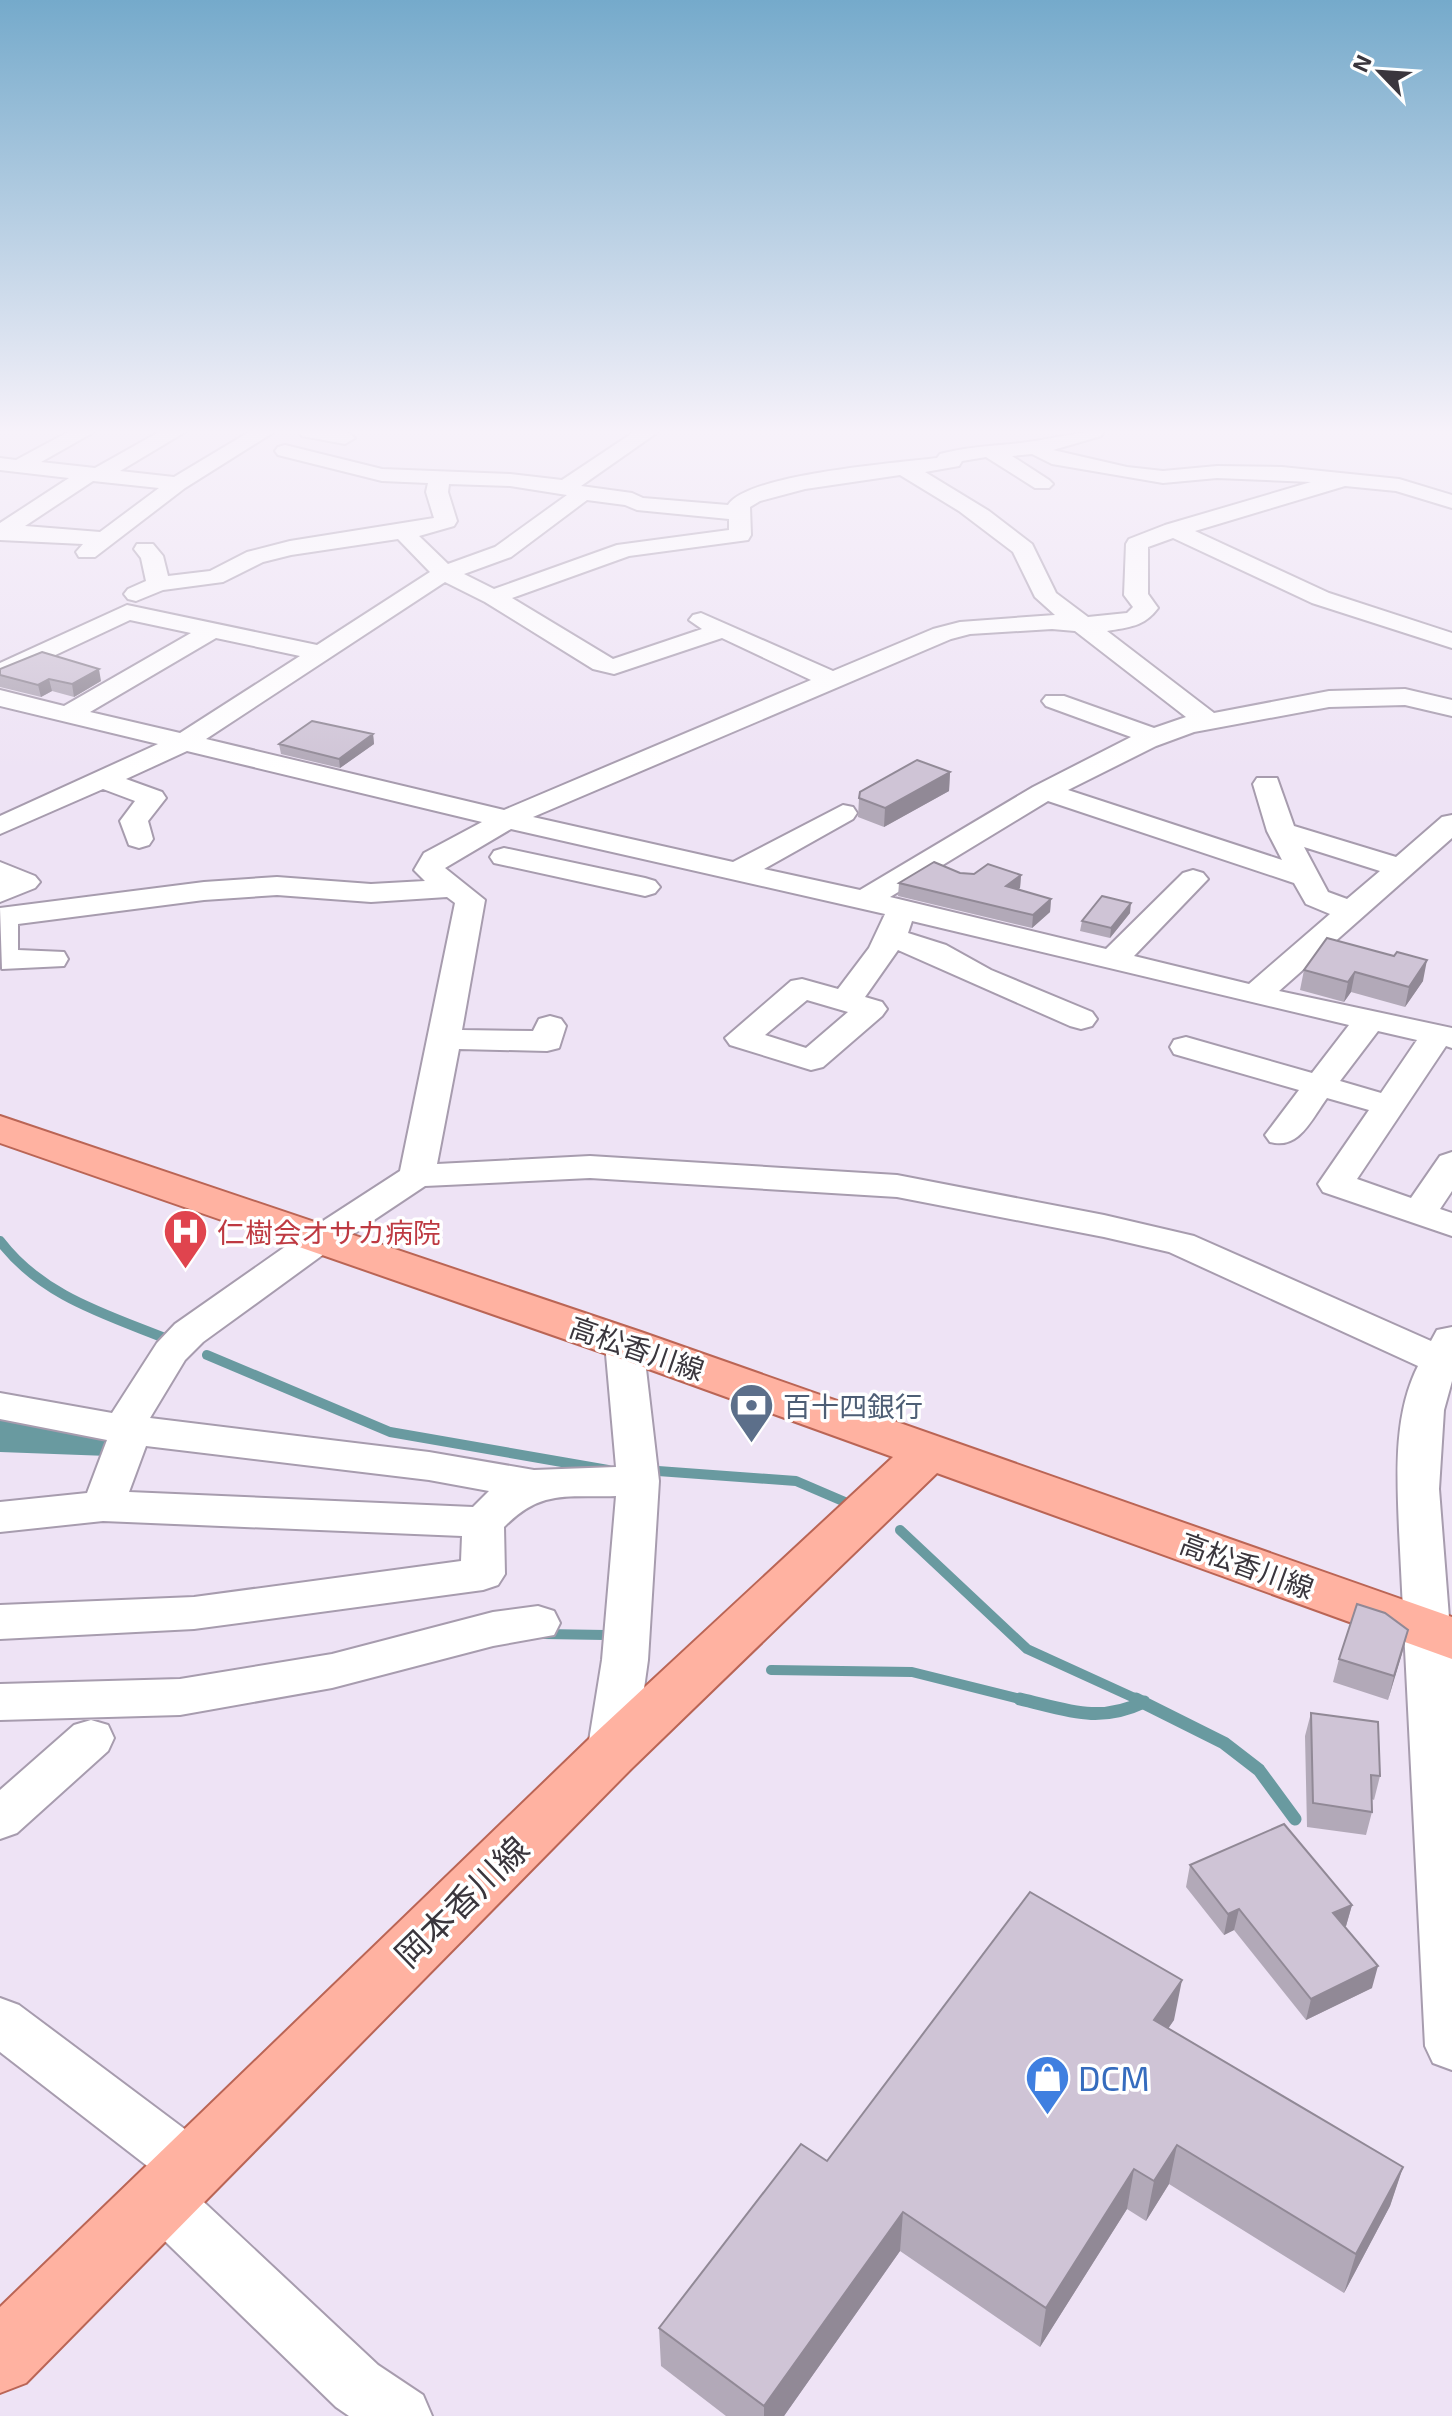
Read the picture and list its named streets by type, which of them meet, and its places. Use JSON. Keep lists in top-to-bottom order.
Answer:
{
  "streets": {
    "main road": ["高松香川線", "岡本香川線"]
  },
  "crossings": [
    ["高松香川線", "岡本香川線"]
  ],
  "places": {
    "hospital": ["仁樹会オサカ病院"],
    "bank": ["百十四銀行"],
    "shop": ["DCM"]
  },
  "north": "top left"
}
